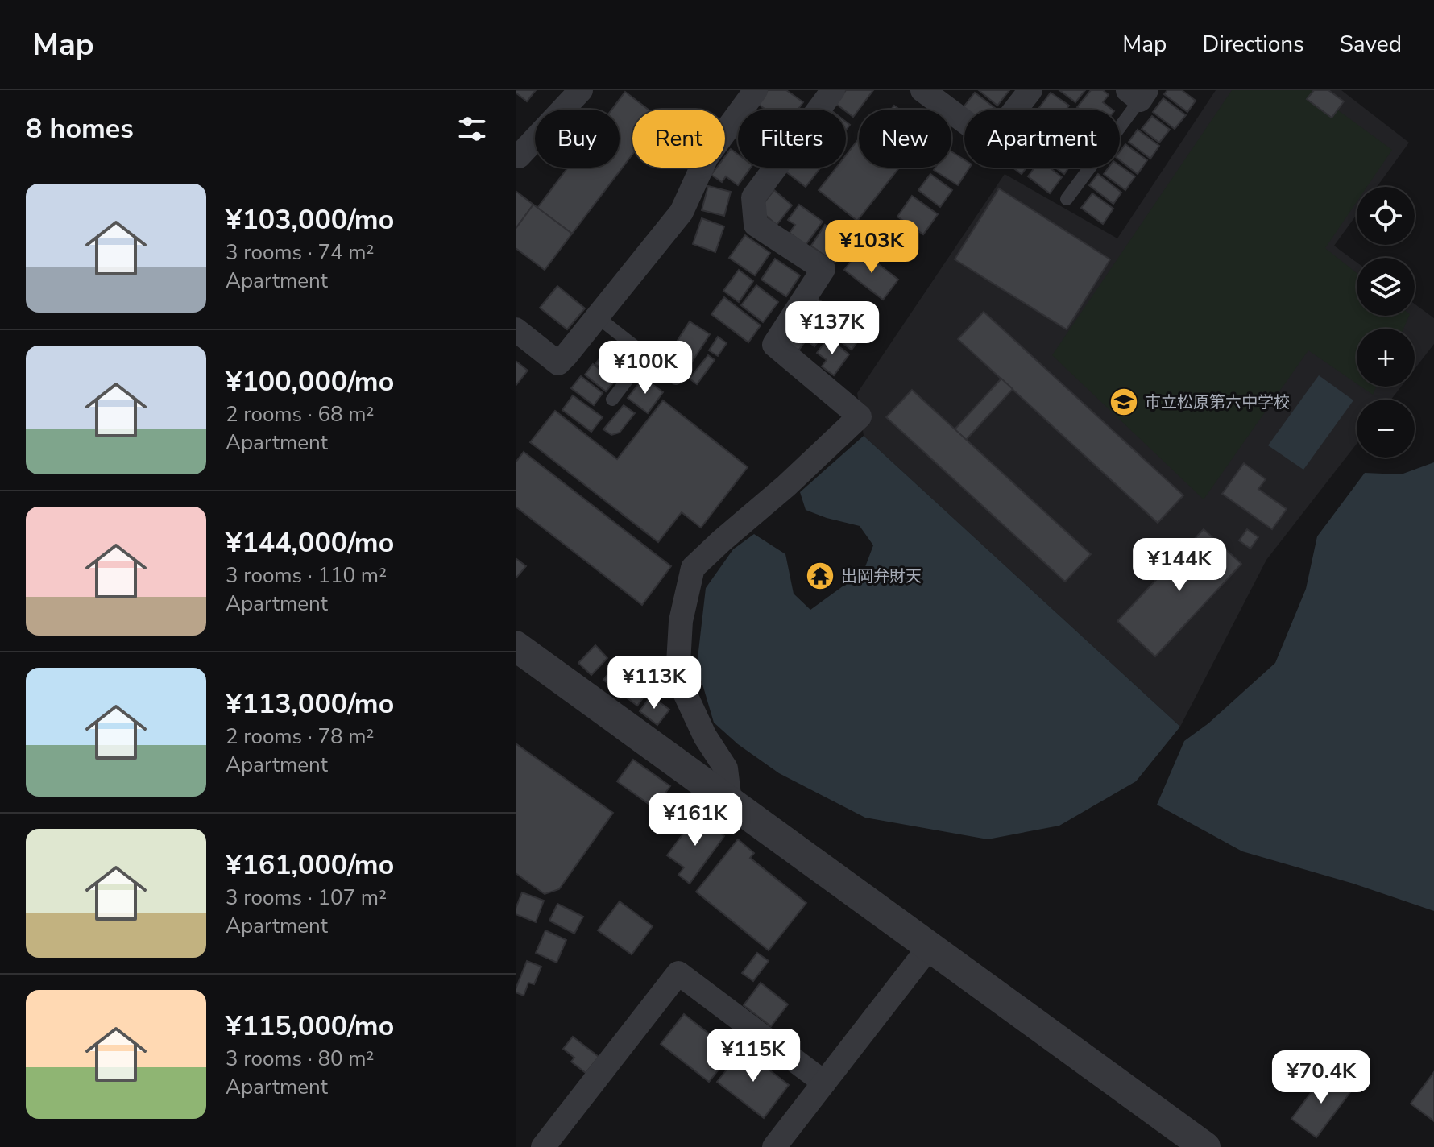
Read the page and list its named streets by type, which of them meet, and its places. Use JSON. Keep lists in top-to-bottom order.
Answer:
{
  "places": {
    "school or university": ["市立松原第六中学校"],
    "temple": ["出岡弁財天"]
  },
  "page": {
    "header": "Map",
    "nav": ["Map", "Directions", "Saved"],
    "heading": "8 homes",
    "chip": [
      "Buy",
      "Rent",
      "Filters",
      "New",
      "Apartment"
    ],
    "list": [
      {
        "name": "¥103,000/mo",
        "note": "3 rooms · 74 m² · Apartment"
      },
      {
        "name": "¥100,000/mo",
        "note": "2 rooms · 68 m² · Apartment"
      },
      {
        "name": "¥144,000/mo",
        "note": "3 rooms · 110 m² · Apartment"
      },
      {
        "name": "¥113,000/mo",
        "note": "2 rooms · 78 m² · Apartment"
      },
      {
        "name": "¥161,000/mo",
        "note": "3 rooms · 107 m² · Apartment"
      },
      {
        "name": "¥115,000/mo",
        "note": "3 rooms · 80 m² · Apartment"
      }
    ],
    "map_buttons": ["+", "−"],
    "price": [
      "¥103K",
      "¥137K",
      "¥100K",
      "¥144K",
      "¥113K",
      "¥161K",
      "¥115K",
      "¥70.4K"
    ]
  }
}
